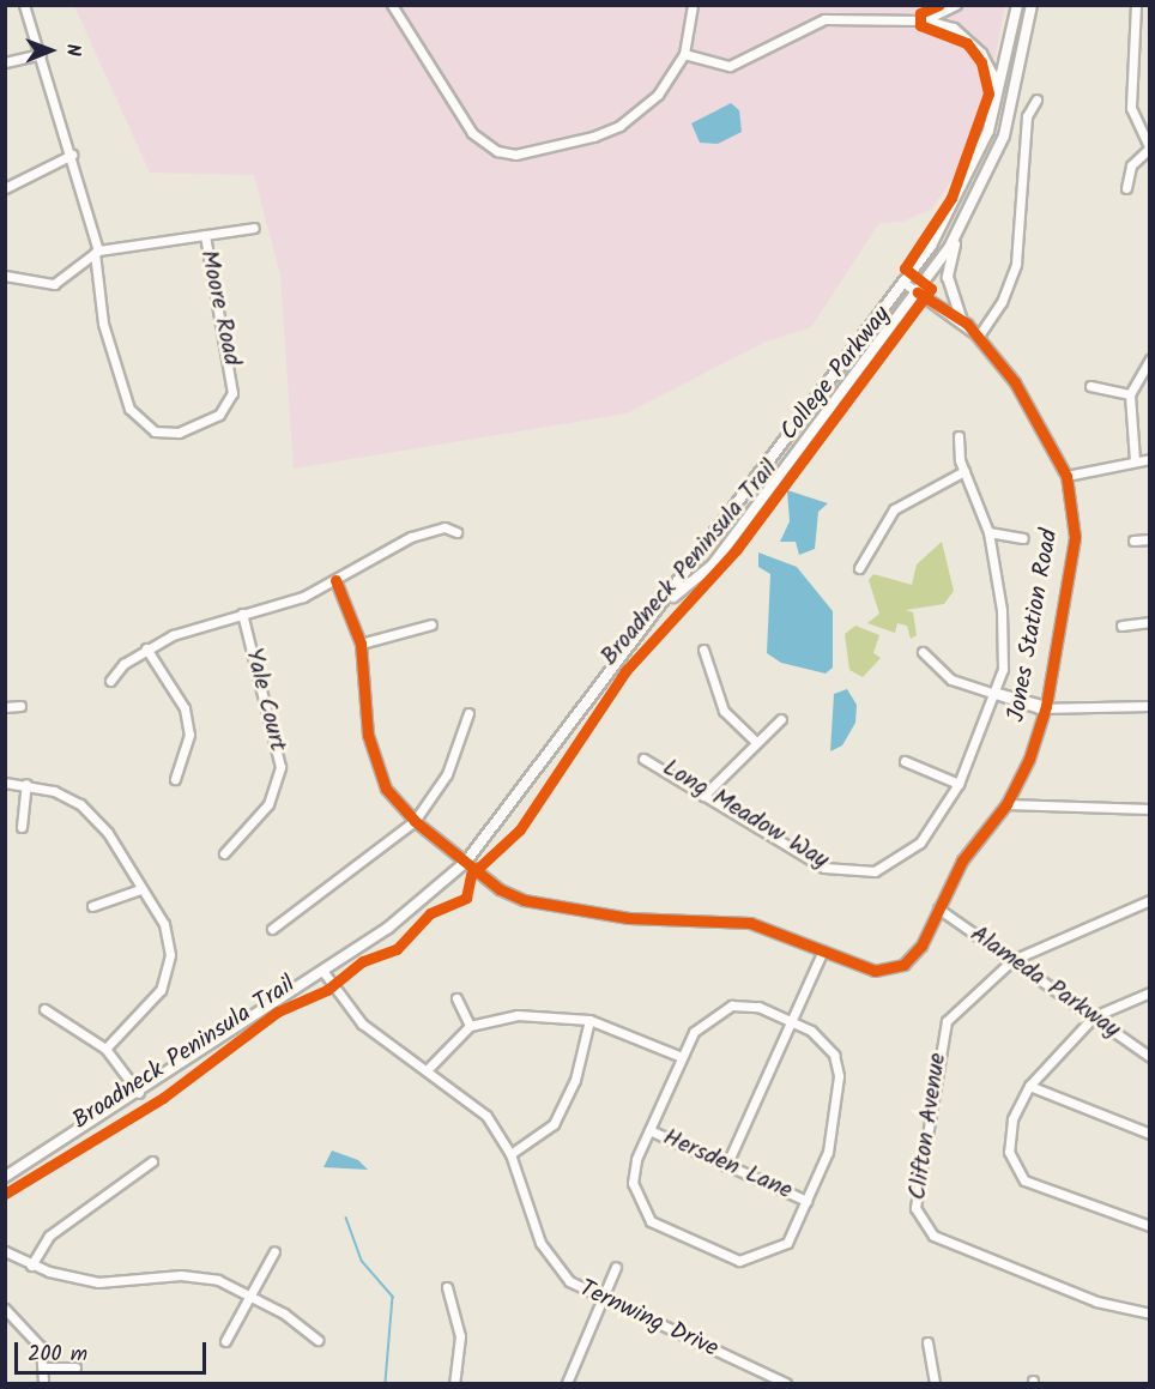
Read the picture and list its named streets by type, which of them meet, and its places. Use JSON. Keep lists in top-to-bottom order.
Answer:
{
  "streets": {
    "main road": ["College Parkway"],
    "street": [
      "Moore Road",
      "Jones Station Road",
      "Yale Court",
      "Long Meadow Way",
      "Alameda Parkway",
      "Clifton Avenue",
      "Hersden Lane",
      "Ternwing Drive"
    ],
    "cycle path": ["Broadneck Peninsula Trail"]
  },
  "crossings": [
    ["College Parkway", "Jones Station Road"],
    ["College Parkway", "Ternwing Drive"],
    ["Jones Station Road", "Alameda Parkway"],
    ["Alameda Parkway", "Clifton Avenue"]
  ],
  "scale_bar": "200 m",
  "north": "right"
}
